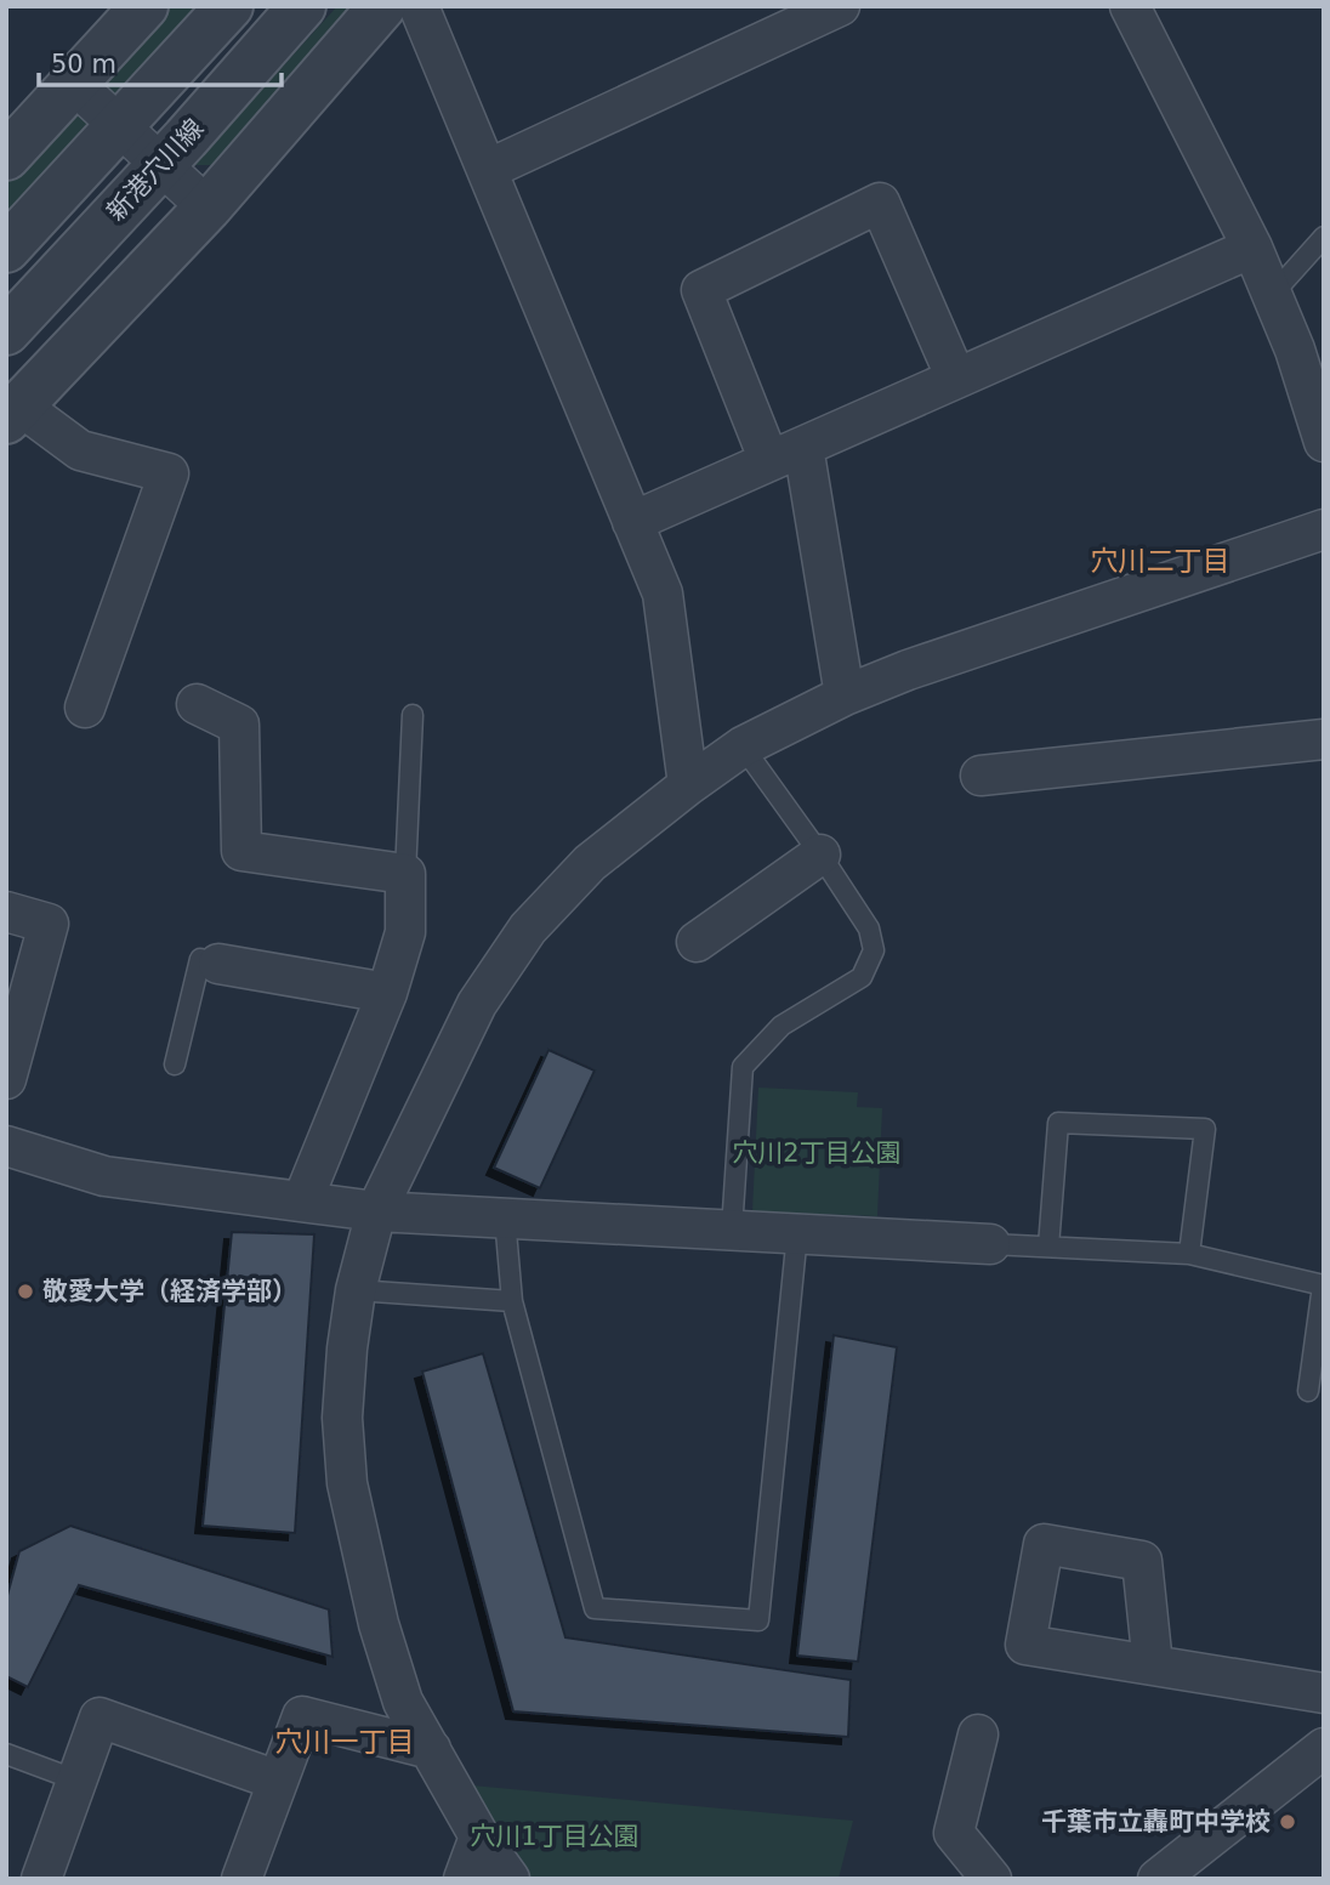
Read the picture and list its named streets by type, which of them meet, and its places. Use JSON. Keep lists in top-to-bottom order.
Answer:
{
  "streets": {
    "street": ["新港穴川線"]
  },
  "districts": ["穴川二丁目", "穴川一丁目"],
  "parks": ["穴川2丁目公園", "穴川1丁目公園"],
  "places": ["敬愛大学（経済学部）", "千葉市立轟町中学校"],
  "scale_bar": "50 m"
}
